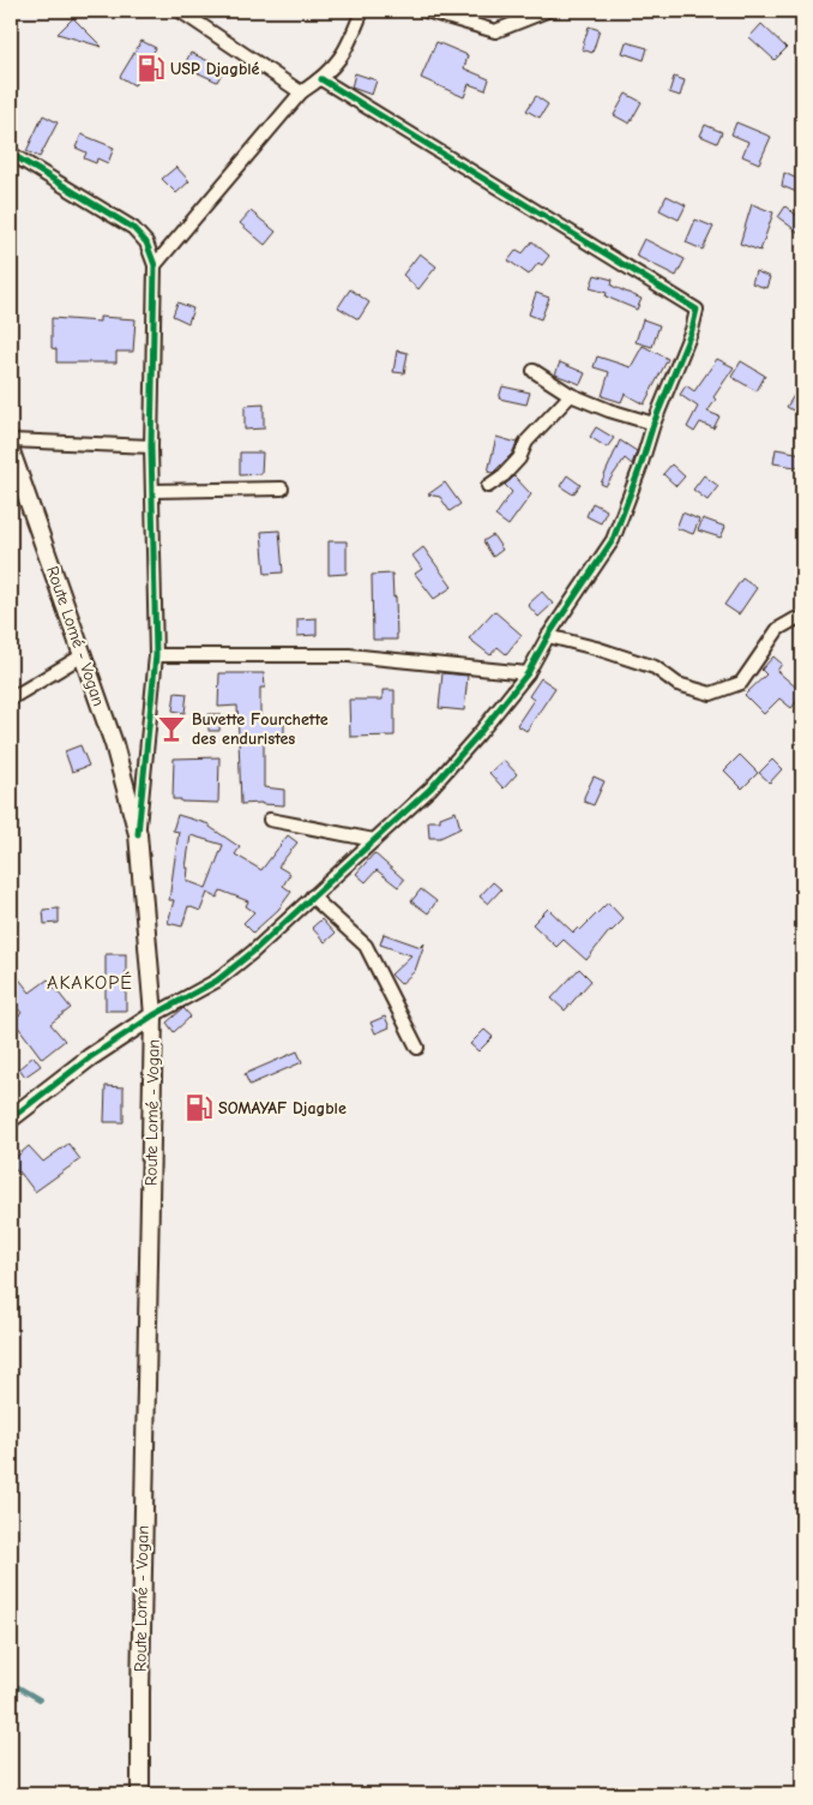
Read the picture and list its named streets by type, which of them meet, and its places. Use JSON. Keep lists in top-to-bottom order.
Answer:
{
  "streets": {
    "main road": ["Route Lomé - Vogan"]
  },
  "districts": ["AKAKOPÉ"],
  "places": {
    "fuel station": ["USP Djagblé", "SOMAYAF Djagble"],
    "bar": ["Buvette Fourchette des enduristes"]
  }
}
